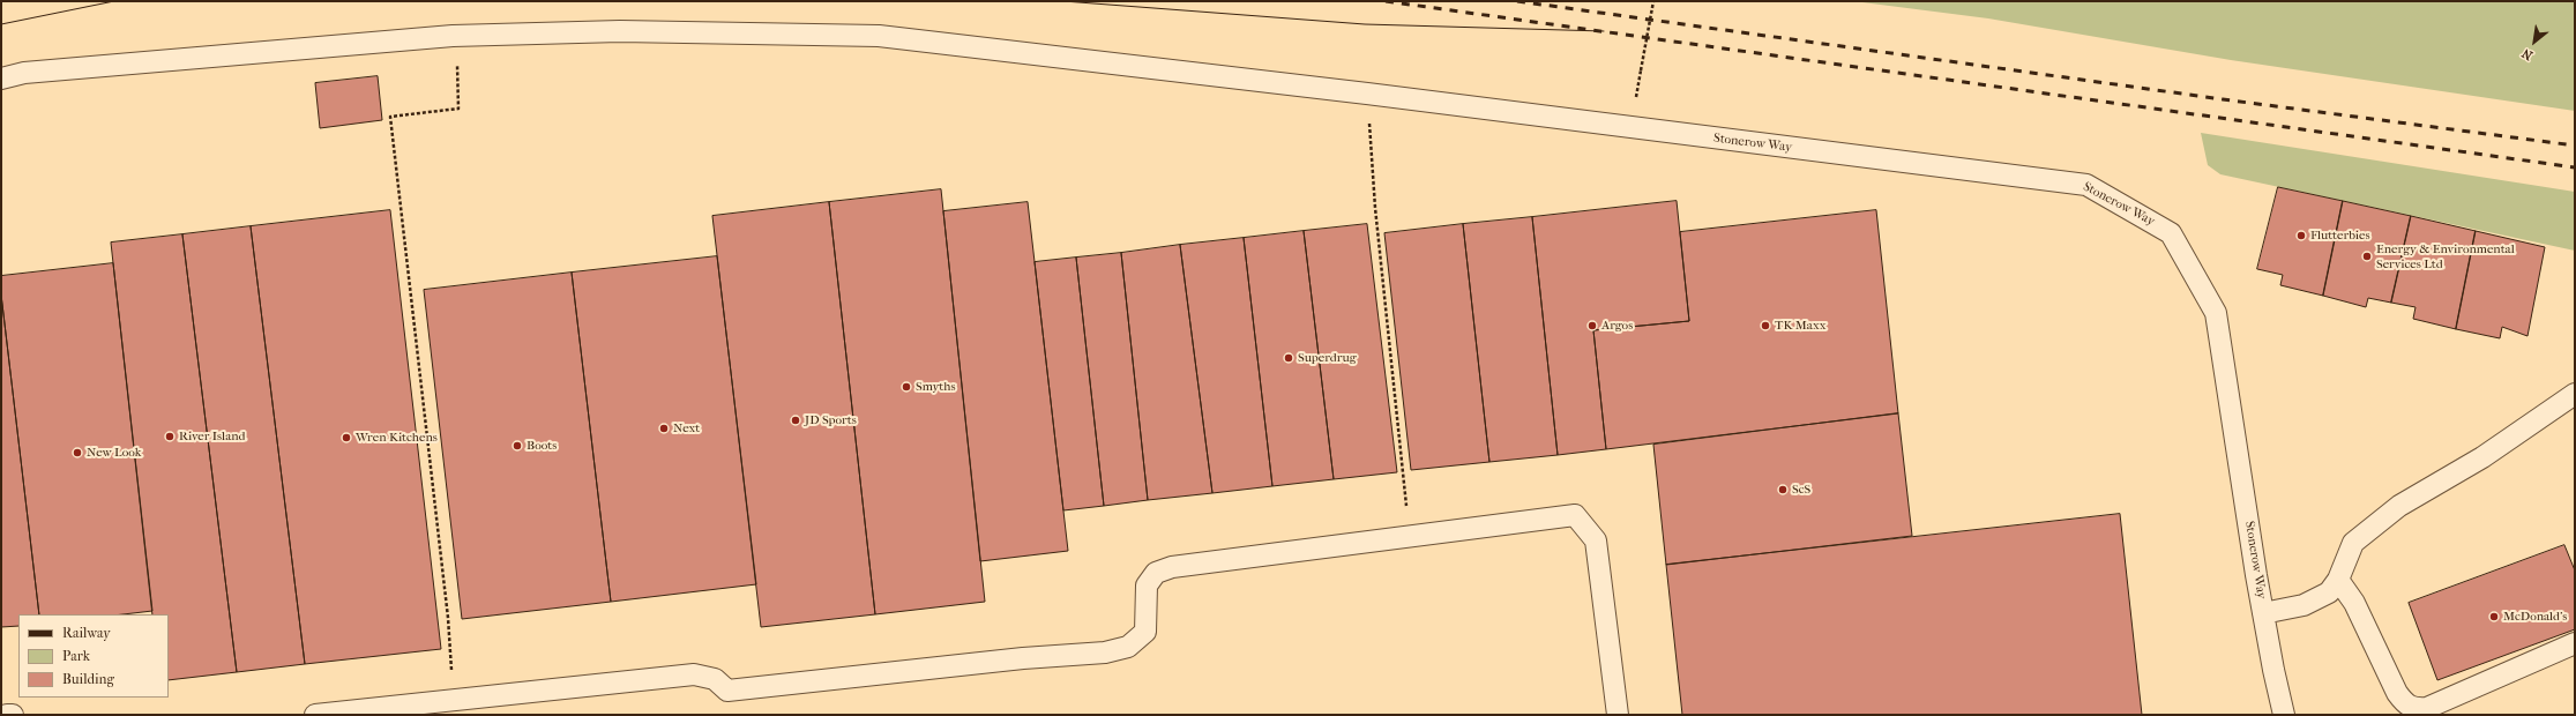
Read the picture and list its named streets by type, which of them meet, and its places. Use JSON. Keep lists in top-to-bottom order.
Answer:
{
  "streets": {
    "lane": ["Stonerow Way"]
  },
  "places": [
    "Flutterbies",
    "Energy & Environmental Services Ltd",
    "Argos",
    "TK Maxx",
    "Superdrug",
    "Smyths",
    "JD Sports",
    "Next",
    "River Island",
    "Wren Kitchens",
    "Boots",
    "New Look",
    "ScS",
    "McDonald's"
  ],
  "legend": ["Railway", "Park", "Building"],
  "north": "bottom left"
}
